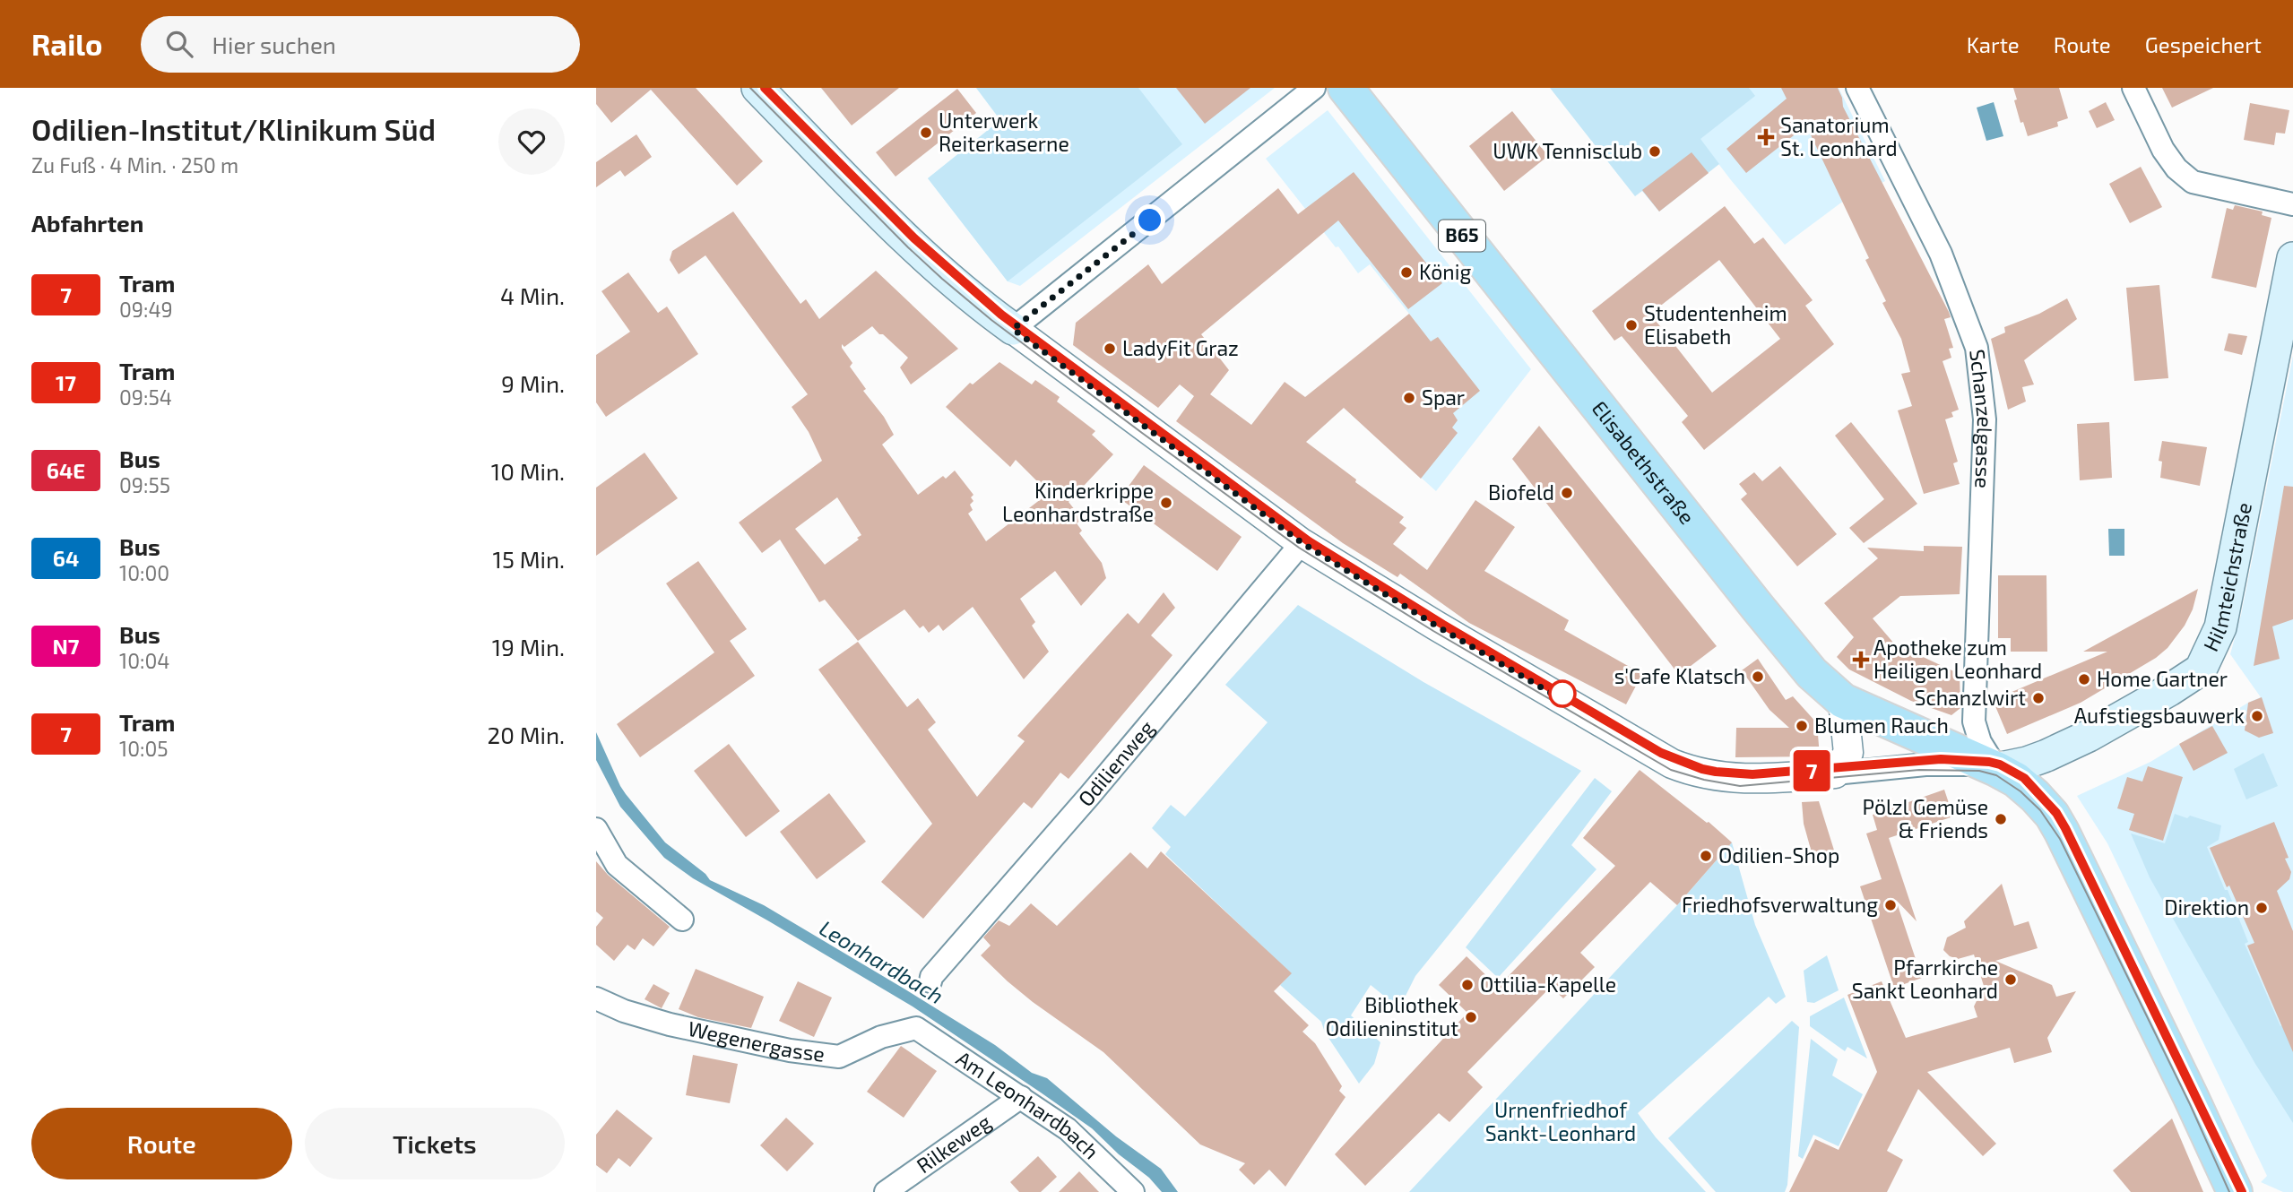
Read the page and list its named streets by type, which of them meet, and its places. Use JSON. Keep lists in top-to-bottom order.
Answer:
{
  "streets": {
    "main road": ["B65", "Elisabethstraße", "Hilmteichstraße"],
    "street": [
      "Schanzelgasse",
      "Odilienweg",
      "Wegenergasse",
      "Am Leonhardbach",
      "Rilkeweg"
    ]
  },
  "crossings": [
    ["B65", "Schanzelgasse"],
    ["B65", "Elisabethstraße"],
    ["B65", "Hilmteichstraße"],
    ["Schanzelgasse", "Elisabethstraße"],
    ["Schanzelgasse", "Hilmteichstraße"],
    ["Elisabethstraße", "Hilmteichstraße"],
    ["Wegenergasse", "Am Leonhardbach"],
    ["Am Leonhardbach", "Rilkeweg"]
  ],
  "water": ["Leonhardbach"],
  "parks": ["Urnenfriedhof Sankt-Leonhard"],
  "places": {
    "other": [
      "Unterwerk Reiterkaserne",
      "UWK Tennisclub",
      "König",
      "Studentenheim Elisabeth",
      "LadyFit Graz",
      "Spar",
      "Biofeld",
      "Kinderkrippe Leonhardstraße",
      "s'Cafe Klatsch",
      "Home Gartner",
      "Schanzlwirt",
      "Aufstiegsbauwerk",
      "Blumen Rauch",
      "Pölzl Gemüse & Friends",
      "Odilien-Shop",
      "Friedhofsverwaltung",
      "Direktion",
      "Pfarrkirche Sankt Leonhard",
      "Ottilia-Kapelle",
      "Bibliothek Odilieninstitut"
    ],
    "health": ["Sanatorium St. Leonhard", "Apotheke zum Heiligen Leonhard"]
  },
  "lines": ["tram line 7"],
  "page": {
    "header": "Railo",
    "search": "Hier suchen",
    "nav": ["Karte", "Route", "Gespeichert"],
    "heading": [
      ["Odilien-Institut/Klinikum Süd", "Zu Fuß · 4 Min. · 250 m"],
      "Abfahrten"
    ],
    "on_map": "7",
    "list": [
      {
        "mark": "7",
        "name": "Tram",
        "note": "09:49",
        "value": "4 Min."
      },
      {
        "mark": "17",
        "name": "Tram",
        "note": "09:54",
        "value": "9 Min."
      },
      {
        "mark": "64E",
        "name": "Bus",
        "note": "09:55",
        "value": "10 Min."
      },
      {
        "mark": "64",
        "name": "Bus",
        "note": "10:00",
        "value": "15 Min."
      },
      {
        "mark": "N7",
        "name": "Bus",
        "note": "10:04",
        "value": "19 Min."
      },
      {
        "mark": "7",
        "name": "Tram",
        "note": "10:05",
        "value": "20 Min."
      }
    ],
    "buttons": ["Route", "Tickets"]
  }
}
